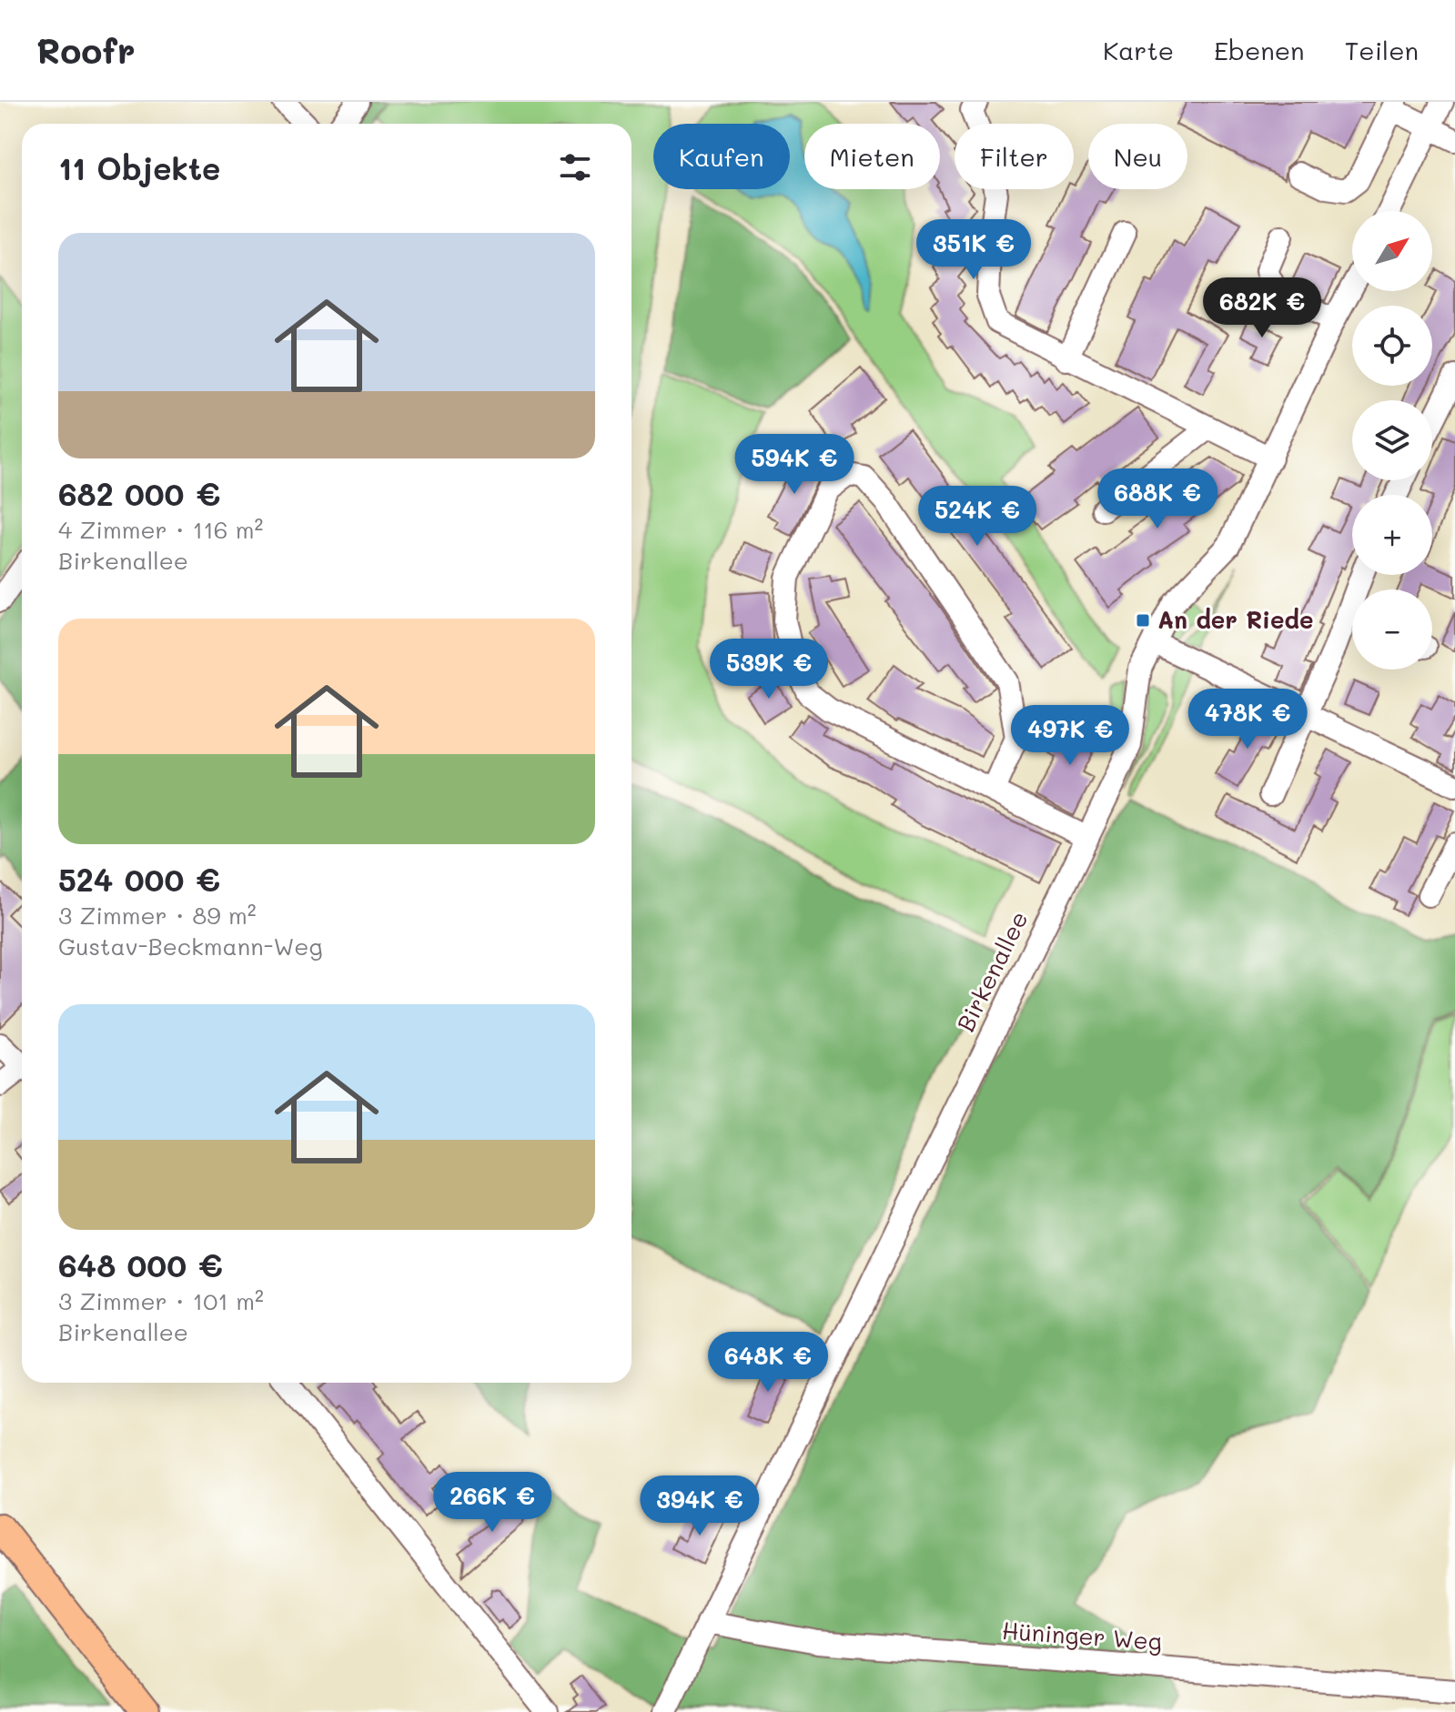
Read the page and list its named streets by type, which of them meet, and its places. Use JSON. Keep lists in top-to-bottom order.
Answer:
{
  "streets": {
    "street": ["Birkenallee", "Hüninger Weg"]
  },
  "crossings": [
    ["Birkenallee", "Hüninger Weg"]
  ],
  "places": {
    "transit": ["An der Riede"]
  },
  "north": "top right",
  "page": {
    "header": "Roofr",
    "nav": ["Karte", "Ebenen", "Teilen"],
    "chip": [
      "Kaufen",
      "Mieten",
      "Filter",
      "Neu"
    ],
    "heading": "11 Objekte",
    "map_buttons": ["+", "−"],
    "list": [
      {
        "name": "682 000 €",
        "note": "4 Zimmer · 116 m² · Birkenallee"
      },
      {
        "name": "524 000 €",
        "note": "3 Zimmer · 89 m² · Gustav-Beckmann-Weg"
      },
      {
        "name": "648 000 €",
        "note": "3 Zimmer · 101 m² · Birkenallee"
      }
    ],
    "price": [
      "351K €",
      "682K €",
      "594K €",
      "688K €",
      "524K €",
      "539K €",
      "478K €",
      "497K €",
      "648K €",
      "266K €",
      "394K €"
    ]
  }
}
